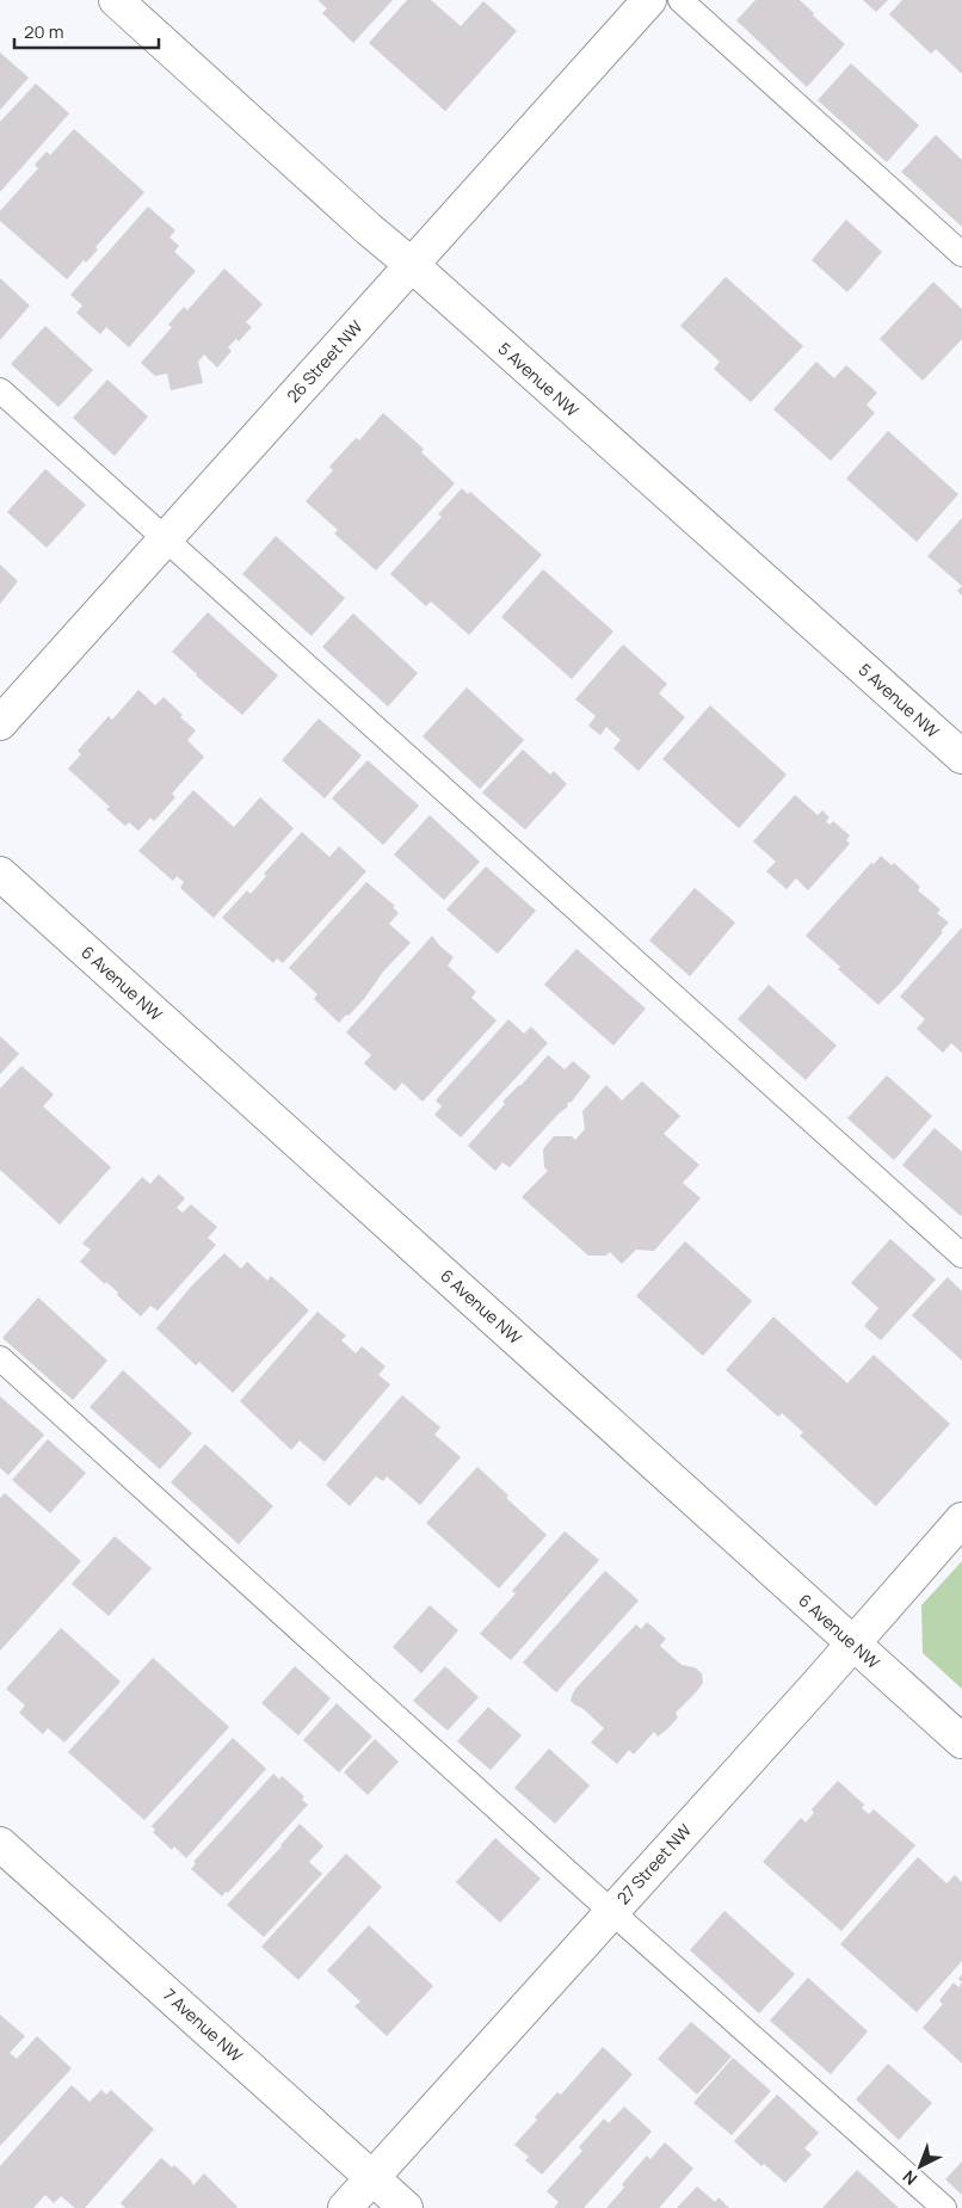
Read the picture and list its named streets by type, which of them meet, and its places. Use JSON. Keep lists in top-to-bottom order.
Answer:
{
  "streets": {
    "street": [
      "26 Street NW",
      "5 Avenue NW",
      "6 Avenue NW",
      "27 Street NW",
      "7 Avenue NW"
    ]
  },
  "crossings": [
    ["26 Street NW", "5 Avenue NW"],
    ["6 Avenue NW", "27 Street NW"],
    ["27 Street NW", "7 Avenue NW"]
  ],
  "scale_bar": "20 m",
  "north": "bottom left"
}
